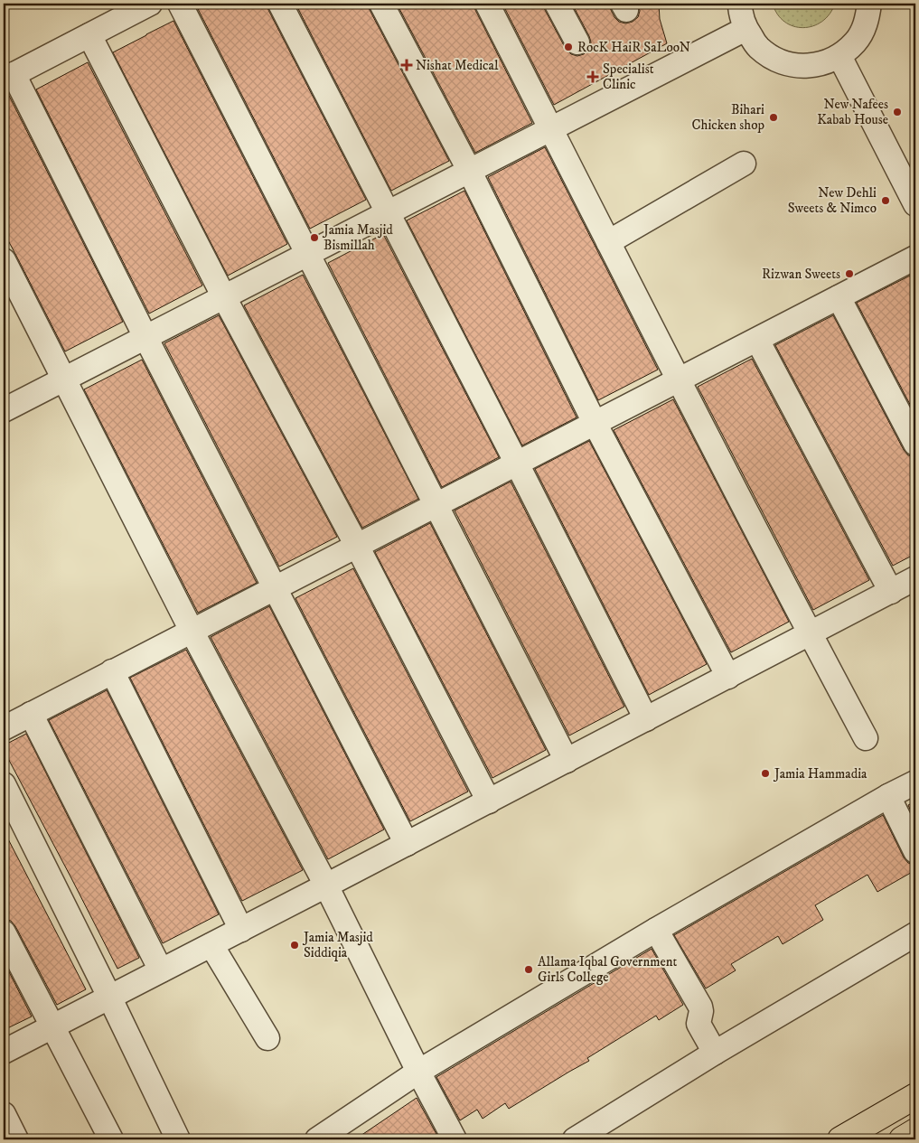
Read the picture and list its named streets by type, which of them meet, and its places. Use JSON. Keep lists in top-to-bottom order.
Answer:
{
  "places": {
    "other": [
      "RocK HaiR SaLooN",
      "New Nafees Kabab House",
      "Bihari Chicken shop",
      "New Dehli Sweets & Nimco",
      "Jamia Masjid Bismillah",
      "Rizwan Sweets",
      "Jamia Hammadia",
      "Jamia Masjid Siddiqia",
      "Allama Iqbal Government Girls College"
    ],
    "health": ["Nishat Medical", "Specialist Clinic"]
  }
}
